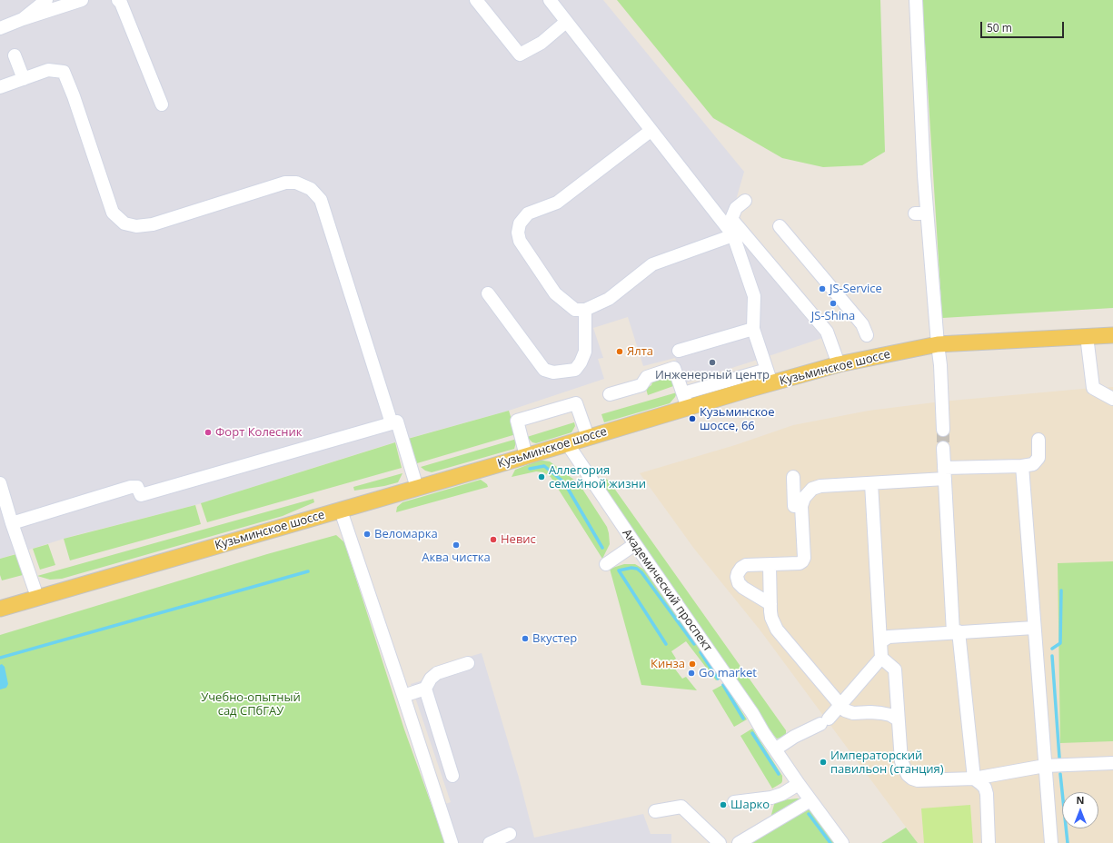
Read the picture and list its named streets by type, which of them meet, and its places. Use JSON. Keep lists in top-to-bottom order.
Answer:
{
  "streets": {
    "main road": ["Кузьминское шоссе"],
    "street": ["Академический проспект"]
  },
  "crossings": [
    ["Кузьминское шоссе", "Академический проспект"]
  ],
  "parks": ["Учебно-опытный сад СПбГАУ"],
  "places": [
    "JS-Service",
    "JS-Shina",
    "Ялта",
    "Инженерный центр",
    "Кузьминское шоссе, 66",
    "Форт Колесник",
    "Аллегория семейной жизни",
    "Веломарка",
    "Невис",
    "Аква чистка",
    "Вкустер",
    "Кинза",
    "Go market",
    "Императорский павильон (станция)",
    "Шарко"
  ],
  "scale_bar": "50 m",
  "north": "top"
}
